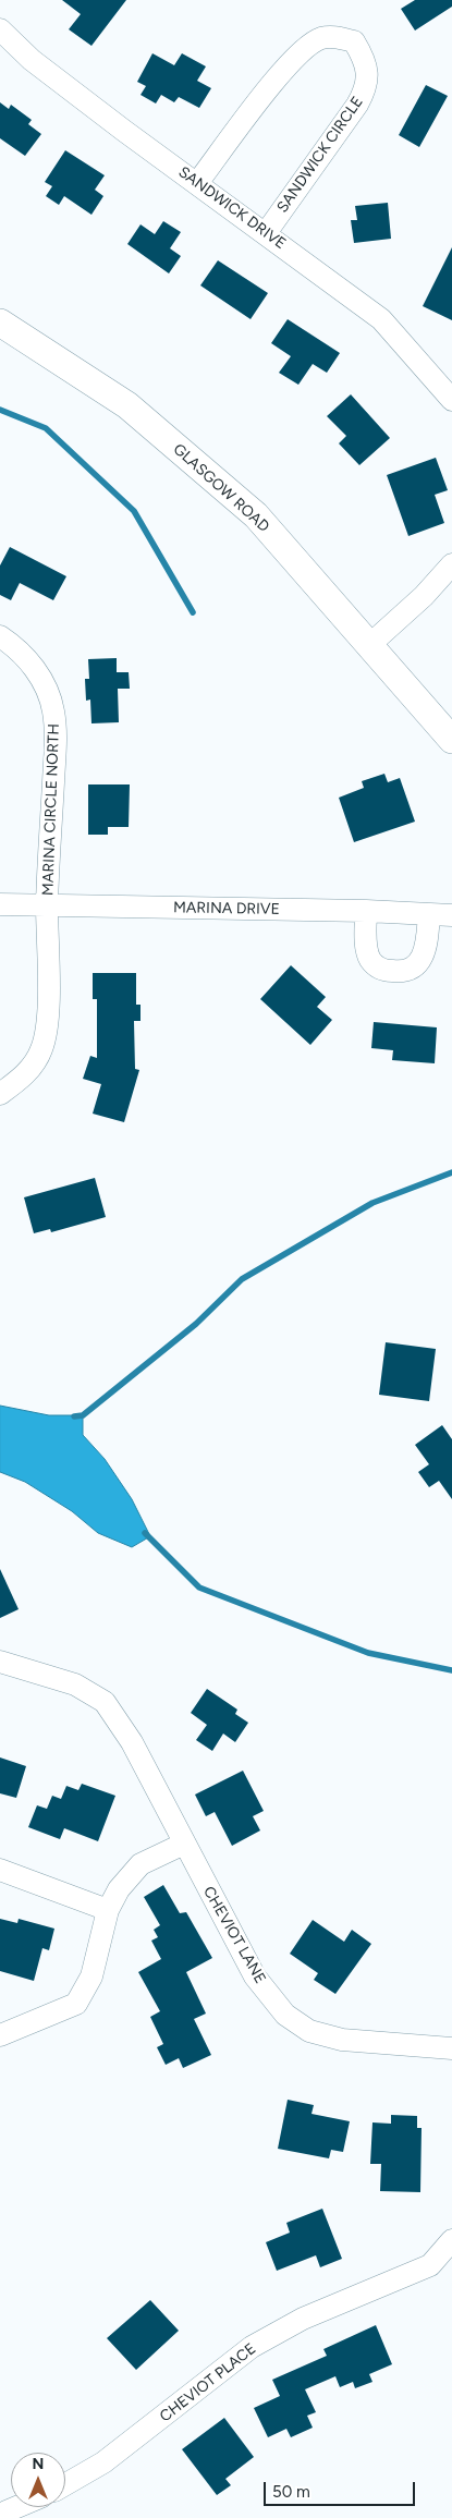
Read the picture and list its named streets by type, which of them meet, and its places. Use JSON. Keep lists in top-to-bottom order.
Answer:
{
  "streets": {
    "street": [
      "SANDWICK CIRCLE",
      "SANDWICK DRIVE",
      "GLASGOW ROAD",
      "MARINA CIRCLE NORTH",
      "MARINA DRIVE",
      "CHEVIOT LANE",
      "CHEVIOT PLACE"
    ]
  },
  "crossings": [
    ["SANDWICK CIRCLE", "SANDWICK DRIVE"],
    ["MARINA CIRCLE NORTH", "MARINA DRIVE"]
  ],
  "scale_bar": "50 m",
  "north": "top"
}
